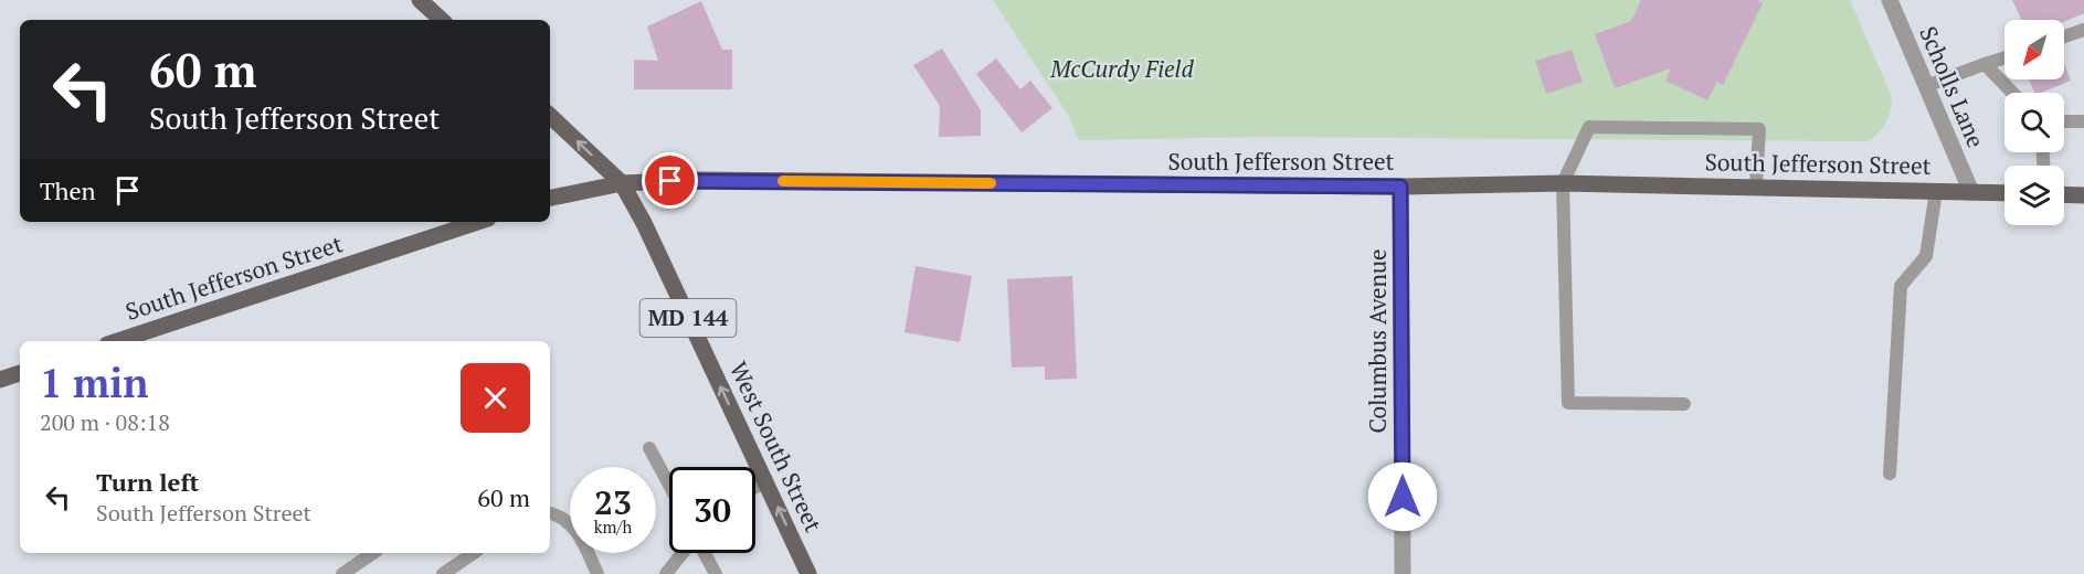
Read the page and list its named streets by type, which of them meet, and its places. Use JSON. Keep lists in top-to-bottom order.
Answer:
{
  "streets": {
    "main road": ["South Jefferson Street", "MD 144", "West South Street"],
    "street": ["Scholls Lane", "Columbus Avenue"]
  },
  "crossings": [
    ["Scholls Lane", "South Jefferson Street"],
    ["South Jefferson Street", "Columbus Avenue"],
    ["South Jefferson Street", "West South Street"]
  ],
  "one_way": ["West South Street"],
  "parks": ["McCurdy Field"],
  "north": "bottom left",
  "page": {
    "turn": ["60 m", "South Jefferson Street"],
    "then": "Then",
    "heading": ["1 min", "200 m · 08:18"],
    "list": [
      {
        "name": "Turn left",
        "note": "South Jefferson Street",
        "value": "60 m"
      }
    ],
    "speed": "23 km/h",
    "limit": "30"
  }
}
